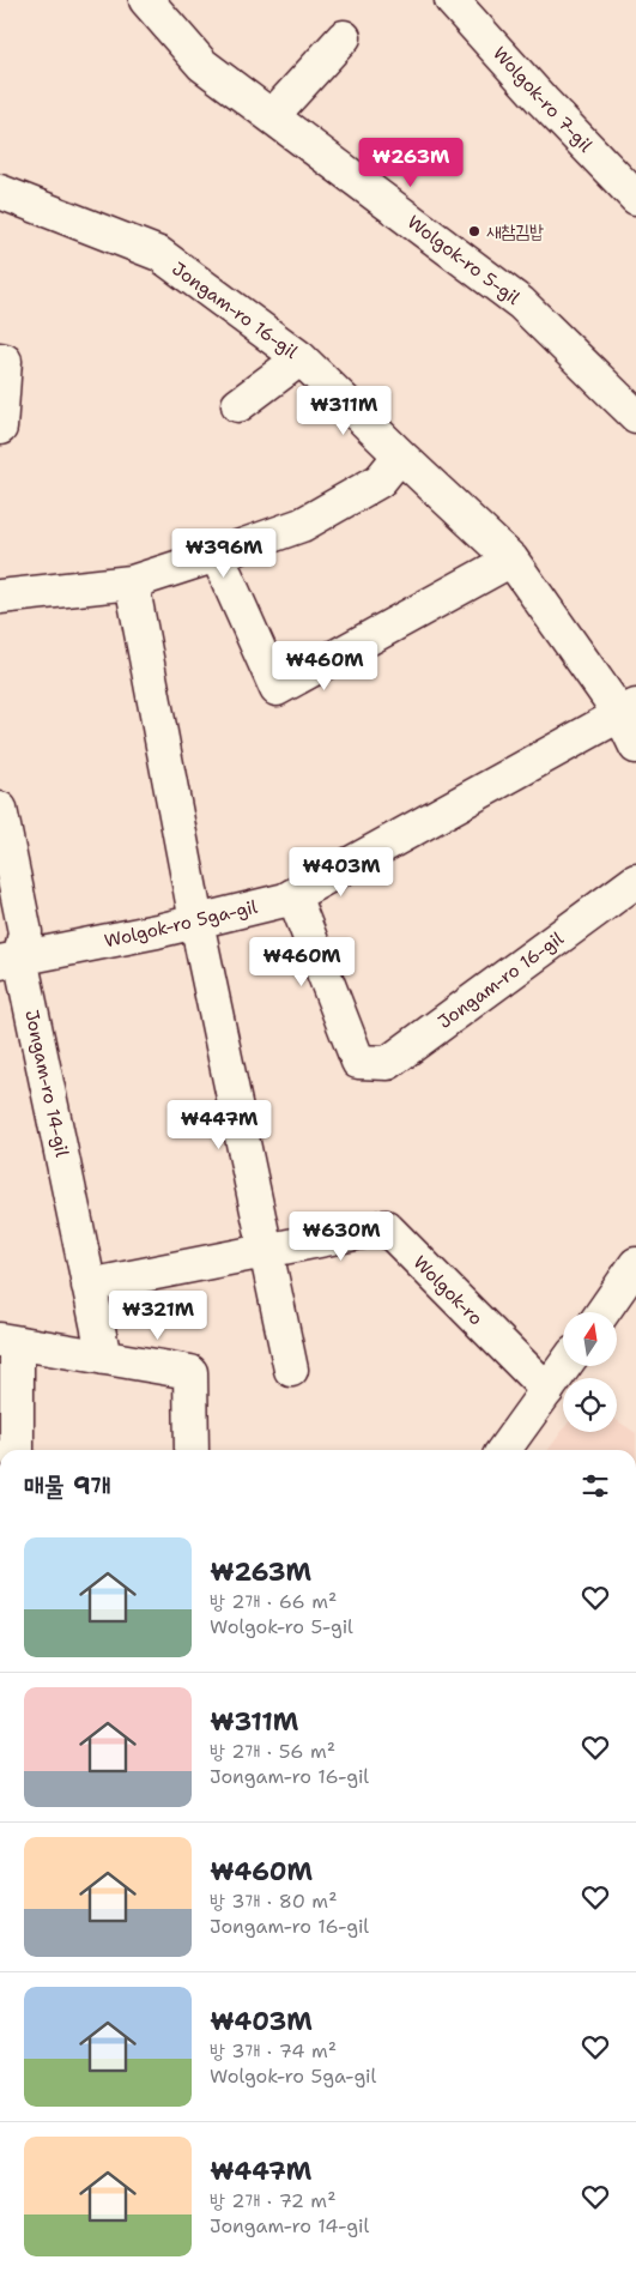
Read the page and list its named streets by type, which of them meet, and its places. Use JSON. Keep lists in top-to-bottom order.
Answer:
{
  "streets": {
    "street": [
      "Wolgok-ro 7-gil",
      "Wolgok-ro 5-gil",
      "Jongam-ro 16-gil",
      "Wolgok-ro 5ga-gil",
      "Jongam-ro 14-gil",
      "Wolgok-ro"
    ]
  },
  "crossings": [
    ["Jongam-ro 16-gil", "Wolgok-ro 5ga-gil"],
    ["Wolgok-ro 5ga-gil", "Jongam-ro 14-gil"],
    ["Jongam-ro 14-gil", "Wolgok-ro"]
  ],
  "places": ["새참김밥"],
  "north": "top",
  "page": {
    "price": [
      "₩263M",
      "₩311M",
      "₩396M",
      "₩460M",
      "₩403M",
      "₩460M",
      "₩447M",
      "₩630M",
      "₩321M"
    ],
    "heading": "매물 9개",
    "list": [
      {
        "name": "₩263M",
        "note": "방 2개 · 66 m² · Wolgok-ro 5-gil"
      },
      {
        "name": "₩311M",
        "note": "방 2개 · 56 m² · Jongam-ro 16-gil"
      },
      {
        "name": "₩460M",
        "note": "방 3개 · 80 m² · Jongam-ro 16-gil"
      },
      {
        "name": "₩403M",
        "note": "방 3개 · 74 m² · Wolgok-ro 5ga-gil"
      },
      {
        "name": "₩447M",
        "note": "방 2개 · 72 m² · Jongam-ro 14-gil"
      }
    ]
  }
}
